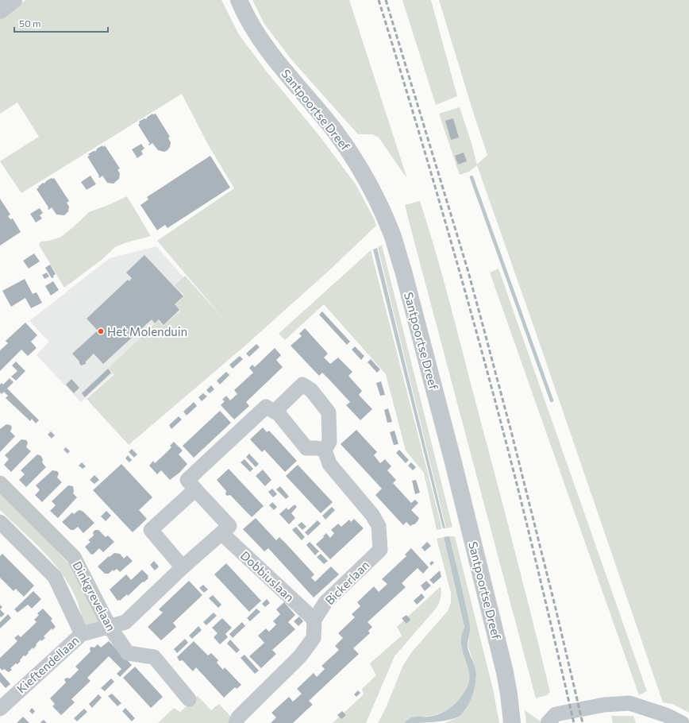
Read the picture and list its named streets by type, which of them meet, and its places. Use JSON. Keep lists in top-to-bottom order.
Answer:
{
  "streets": {
    "street": [
      "Santpoortse Dreef",
      "Dobbiuslaan",
      "Bickerlaan",
      "Dinkgrevelaan",
      "Kieftendellaan"
    ]
  },
  "crossings": [
    ["Dobbiuslaan", "Bickerlaan"]
  ],
  "places": ["Het Molenduin"],
  "scale_bar": "50 m"
}
